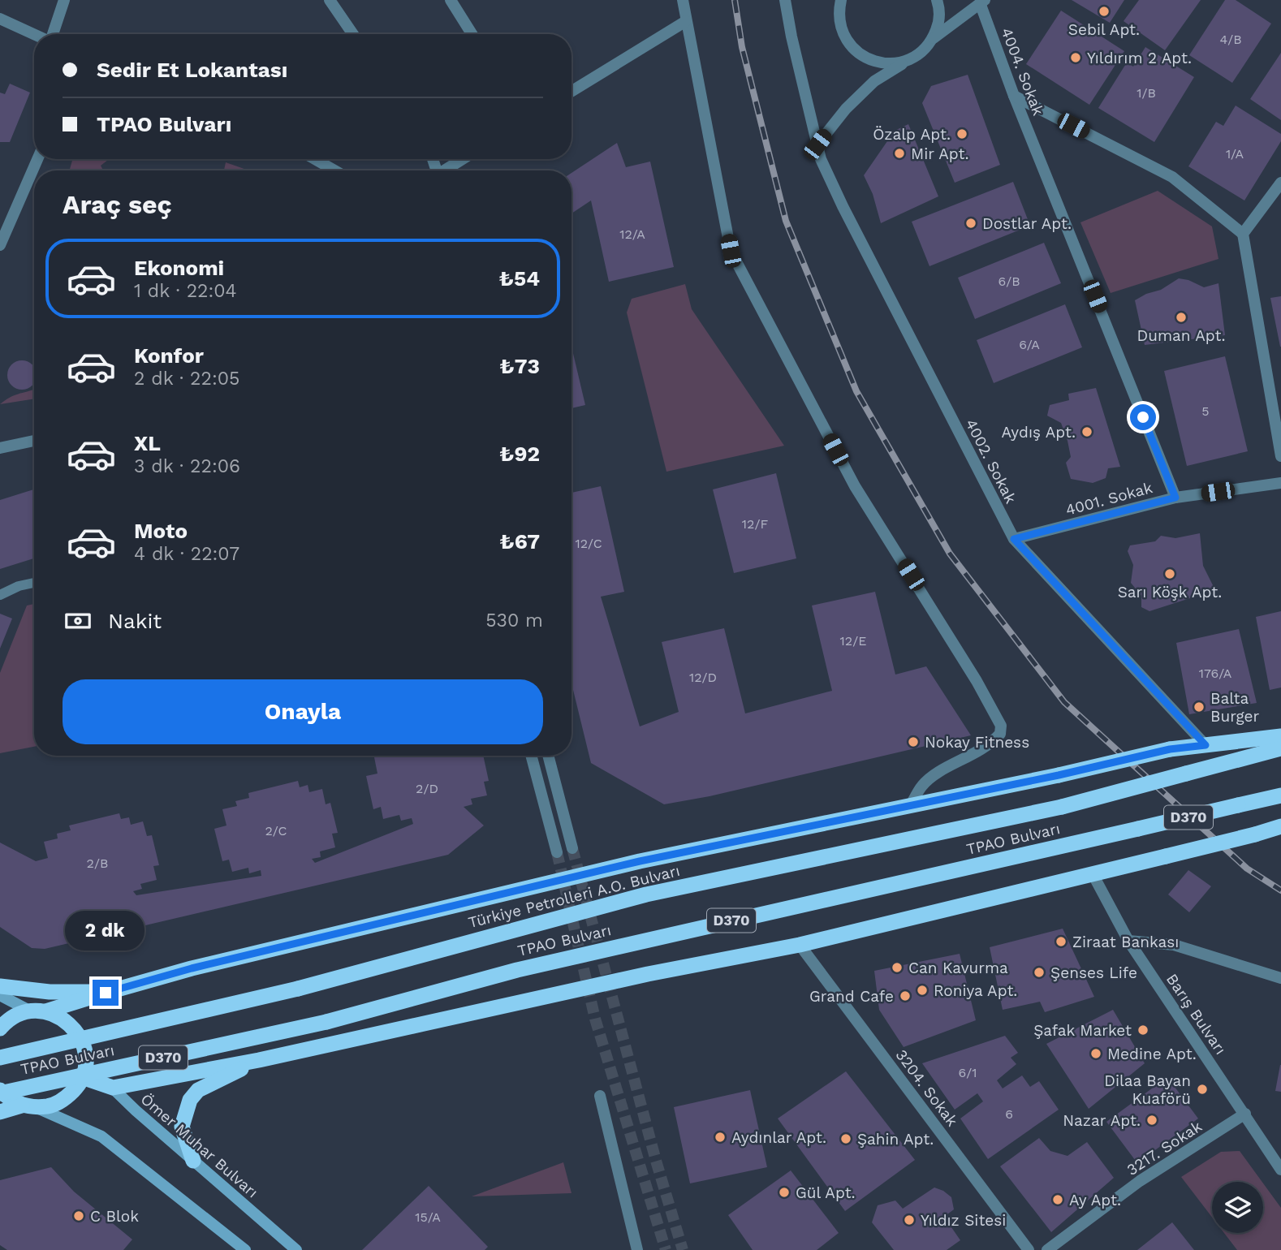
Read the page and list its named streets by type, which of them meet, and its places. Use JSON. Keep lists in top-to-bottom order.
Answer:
{
  "streets": {
    "highway": ["D370", "TPAO Bulvarı", "Türkiye Petrolleri A.O. Bulvarı"],
    "main road": ["Ömer Muhar Bulvarı"],
    "street": [
      "4004. Sokak",
      "4002. Sokak",
      "4001. Sokak",
      "Barış Bulvarı",
      "3204. Sokak",
      "3217. Sokak"
    ]
  },
  "crossings": [
    ["4004. Sokak", "4001. Sokak"],
    ["4002. Sokak", "4001. Sokak"],
    ["TPAO Bulvarı", "Türkiye Petrolleri A.O. Bulvarı"],
    ["TPAO Bulvarı", "Barış Bulvarı"],
    ["TPAO Bulvarı", "3204. Sokak"],
    ["TPAO Bulvarı", "Ömer Muhar Bulvarı"],
    ["Barış Bulvarı", "3217. Sokak"]
  ],
  "places": [
    "Sebil Apt.",
    "Yıldırım 2 Apt.",
    "Özalp Apt.",
    "Mir Apt.",
    "Dostlar Apt.",
    "Duman Apt.",
    "Aydış Apt.",
    "Sarı Köşk Apt.",
    "Balta Burger",
    "Nokay Fitness",
    "Ziraat Bankası",
    "Can Kavurma",
    "Şenses Life",
    "Roniya Apt.",
    "Grand Cafe",
    "Şafak Market",
    "Medine Apt.",
    "Dilaa Bayan Kuaförü",
    "Nazar Apt.",
    "Aydınlar Apt.",
    "Şahin Apt.",
    "Gül Apt.",
    "Ay Apt.",
    "C Blok",
    "Yıldız Sitesi"
  ],
  "house_numbers": [
    "4/B",
    "1/B",
    "1/A",
    "12/A",
    "6/B",
    "6/A",
    "5",
    "12/F",
    "12/C",
    "12/E",
    "176/A",
    "12/D",
    "2/D",
    "2/C",
    "2/B",
    "6/1",
    "6",
    "15/A"
  ],
  "page": {
    "banner": ["Sedir Et Lokantası", "TPAO Bulvarı"],
    "heading": "Araç seç",
    "list": [
      {
        "name": "Ekonomi",
        "note": "1 dk · 22:04",
        "value": "₺54"
      },
      {
        "name": "Konfor",
        "note": "2 dk · 22:05",
        "value": "₺73"
      },
      {
        "name": "XL",
        "note": "3 dk · 22:06",
        "value": "₺92"
      },
      {
        "name": "Moto",
        "note": "4 dk · 22:07",
        "value": "₺67"
      }
    ],
    "pay": ["Nakit", "530 m"],
    "buttons": "Onayla",
    "bubble": "2 dk"
  }
}
